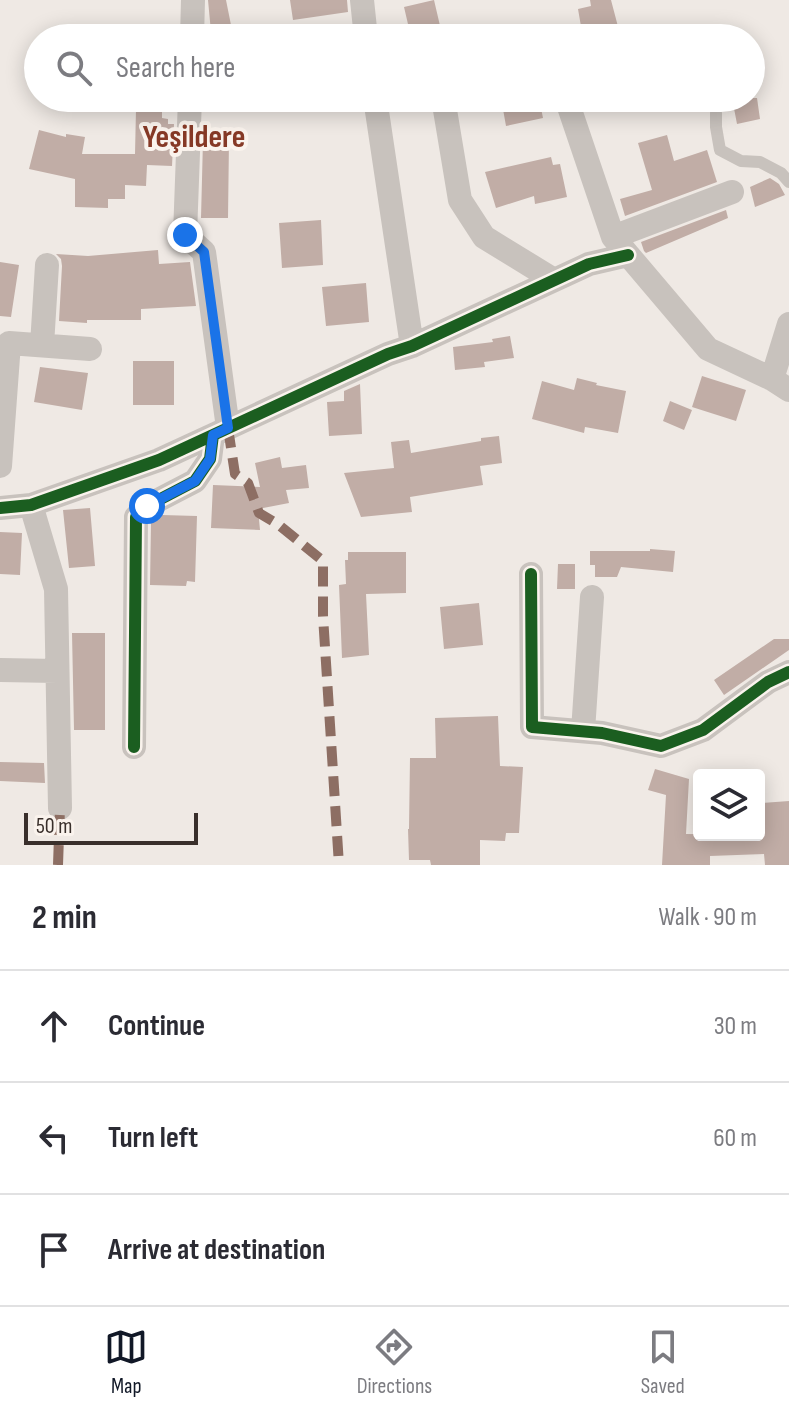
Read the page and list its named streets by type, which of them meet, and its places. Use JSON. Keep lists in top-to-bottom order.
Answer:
{
  "districts": ["Yeşildere"],
  "scale_bar": "50 m",
  "page": {
    "search": "Search here",
    "scale": "50 m",
    "heading": ["2 min", "Walk · 90 m"],
    "list": [
      ["Continue", "30 m"],
      ["Turn left", "60 m"],
      "Arrive at destination"
    ],
    "nav": ["Map", "Directions", "Saved"]
  }
}
